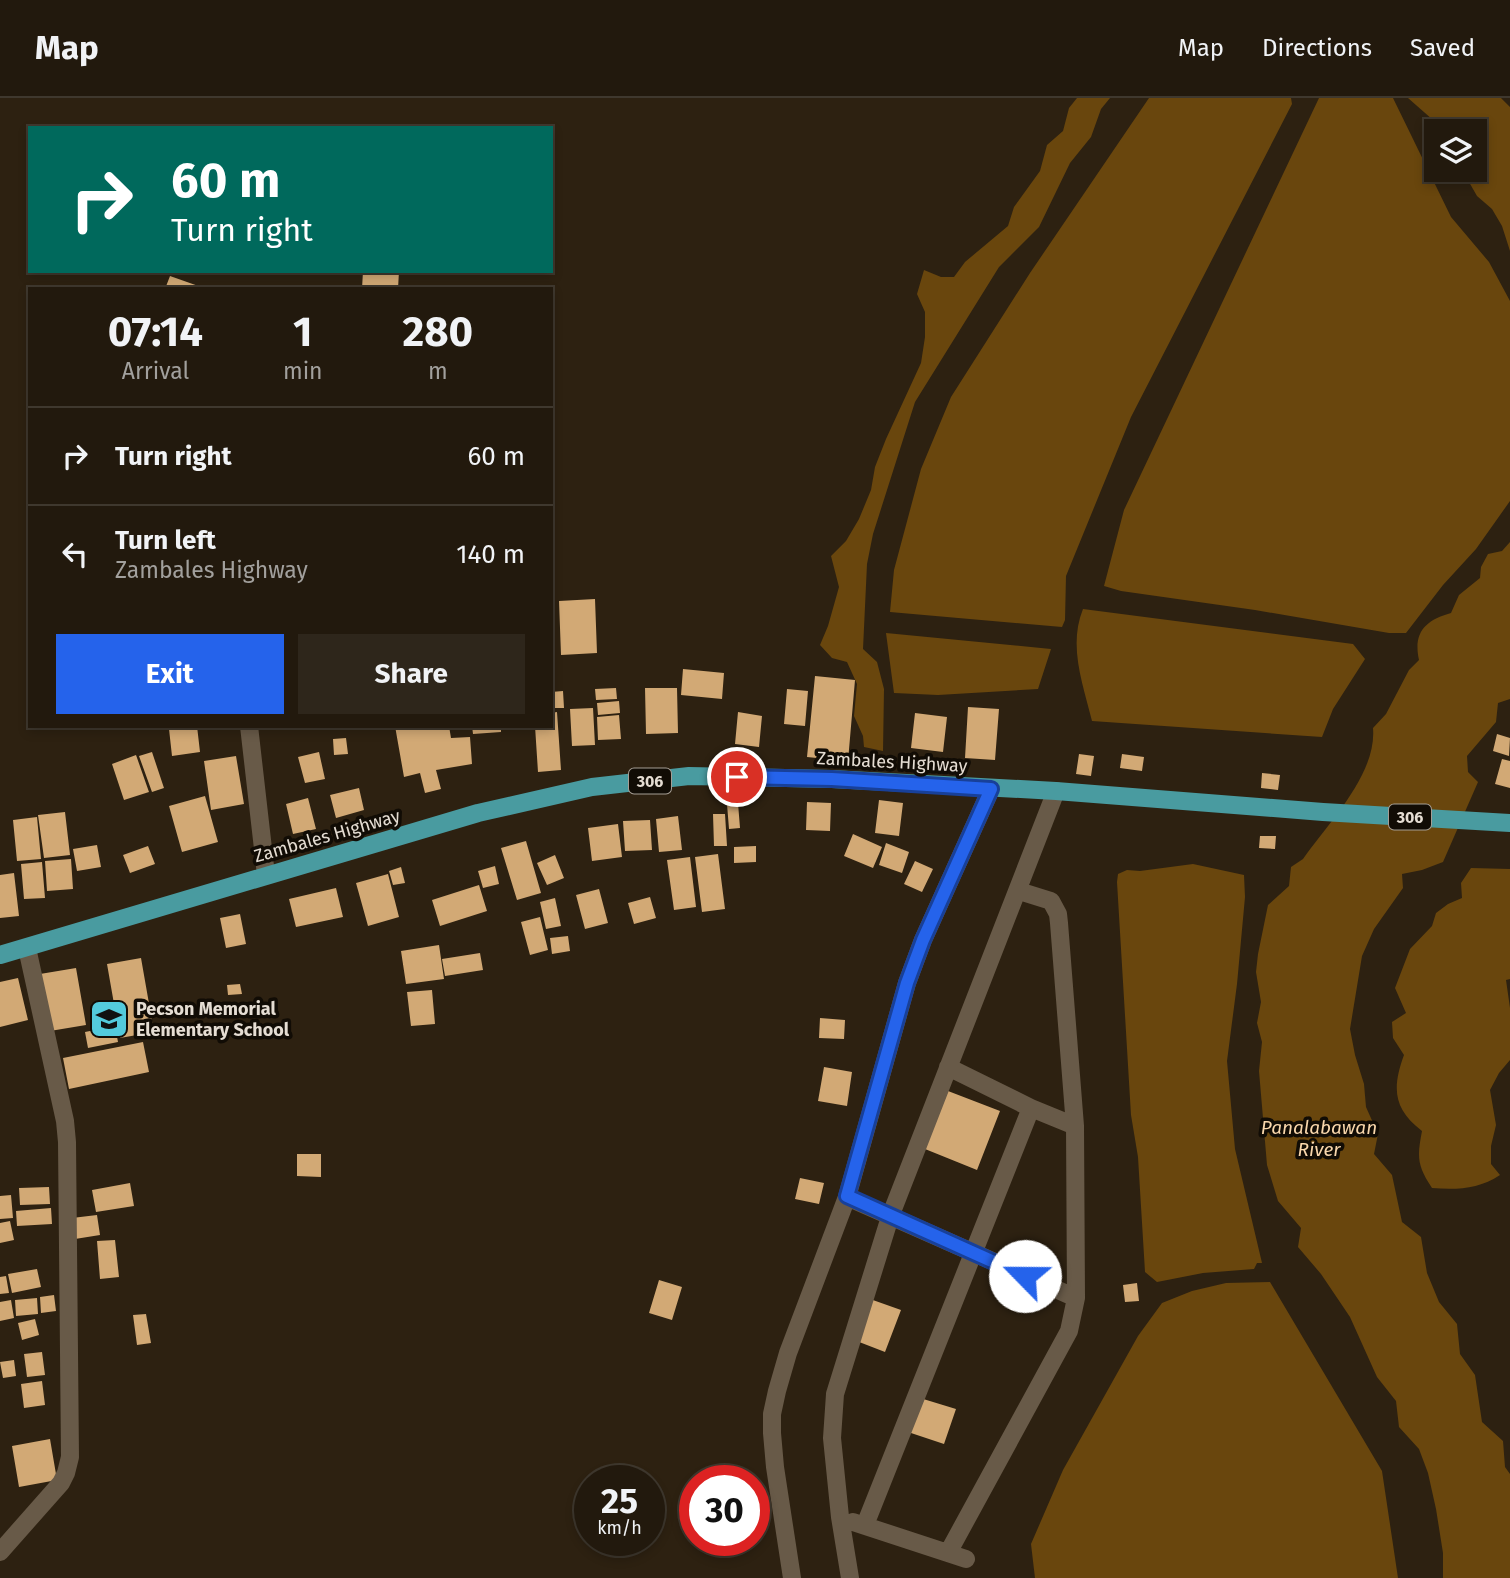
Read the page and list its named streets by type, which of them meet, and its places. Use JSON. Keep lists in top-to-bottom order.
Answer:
{
  "streets": {
    "main road": ["Zambales Highway", "306"]
  },
  "water": ["Panalabawan River"],
  "places": {
    "school or university": ["Pecson Memorial Elementary School"]
  },
  "page": {
    "header": "Map",
    "nav": ["Map", "Directions", "Saved"],
    "turn": ["60 m", "Turn right"],
    "eta": [
      "07:14",
      "Arrival",
      "1",
      "min",
      "280",
      "m"
    ],
    "list": [
      {
        "name": "Turn right",
        "value": "60 m"
      },
      {
        "name": "Turn left",
        "note": "Zambales Highway",
        "value": "140 m"
      }
    ],
    "buttons": ["Exit", "Share"],
    "speed": "25 km/h",
    "limit": "30"
  }
}
